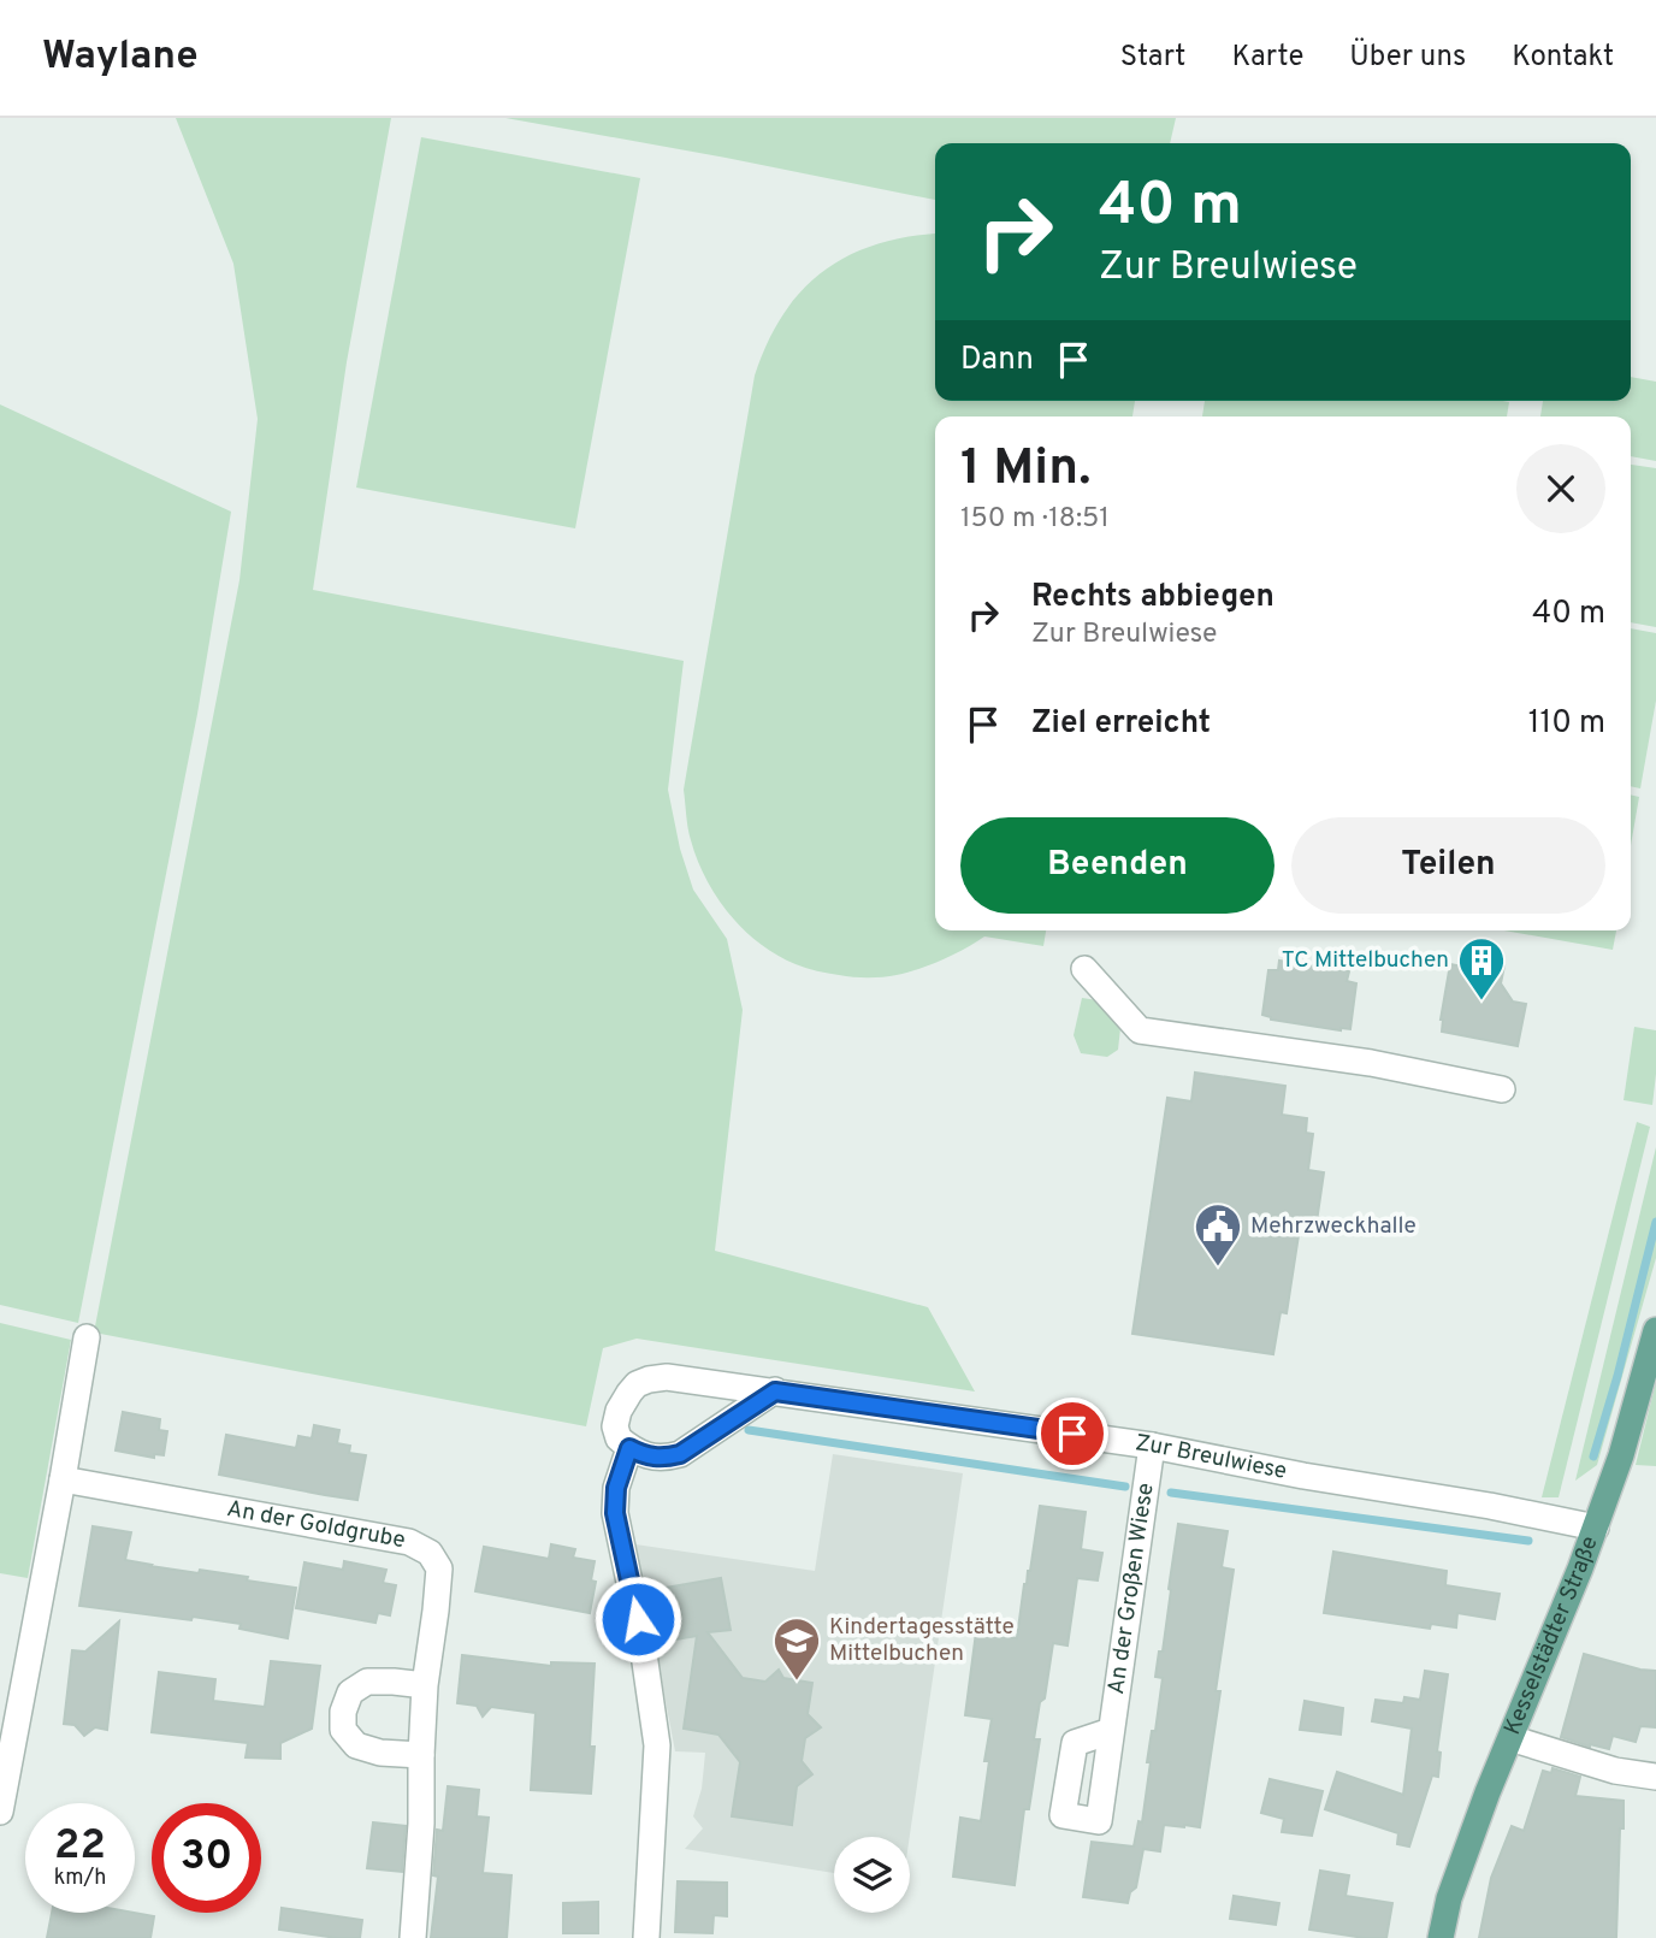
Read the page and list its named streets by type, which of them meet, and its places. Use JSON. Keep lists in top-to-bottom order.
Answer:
{
  "streets": {
    "main road": ["Kesselstädter Straße"],
    "street": ["Zur Breulwiese", "An der Goldgrube", "An der Großen Wiese"]
  },
  "crossings": [
    ["Zur Breulwiese", "An der Großen Wiese"],
    ["Zur Breulwiese", "Kesselstädter Straße"]
  ],
  "places": {
    "building": ["TC Mittelbuchen"],
    "public building": ["Mehrzweckhalle"],
    "school or university": ["Kindertagesstätte Mittelbuchen"]
  },
  "page": {
    "header": "Waylane",
    "nav": [
      "Start",
      "Karte",
      "Über uns",
      "Kontakt"
    ],
    "turn": ["40 m", "Zur Breulwiese"],
    "then": "Dann",
    "heading": ["1 Min.", "150 m · 18:51"],
    "list": [
      {
        "name": "Rechts abbiegen",
        "note": "Zur Breulwiese",
        "value": "40 m"
      },
      {
        "name": "Ziel erreicht",
        "value": "110 m"
      }
    ],
    "buttons": ["Beenden", "Teilen"],
    "speed": "22 km/h",
    "limit": "30"
  }
}
